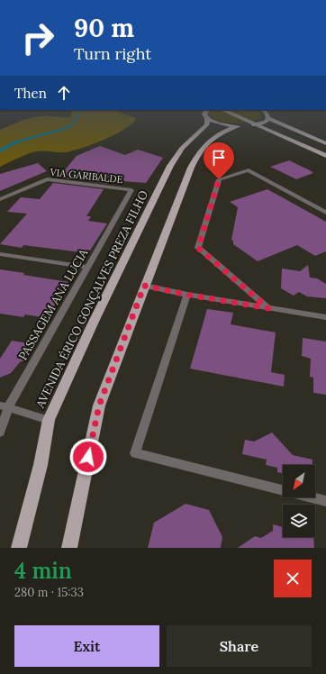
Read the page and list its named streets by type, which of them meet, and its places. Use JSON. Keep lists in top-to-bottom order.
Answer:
{
  "streets": {
    "main road": ["AVENIDA ÉRICO GONÇALVES PREZA FILHO"],
    "street": ["VIA GARIBALDE", "PASSAGEM ANA LUCIA"]
  },
  "crossings": [
    ["VIA GARIBALDE", "PASSAGEM ANA LUCIA"]
  ],
  "north": "bottom left",
  "page": {
    "turn": ["90 m", "Turn right"],
    "then": "Then",
    "heading": ["4 min", "280 m · 15:33"],
    "buttons": ["Exit", "Share"]
  }
}
